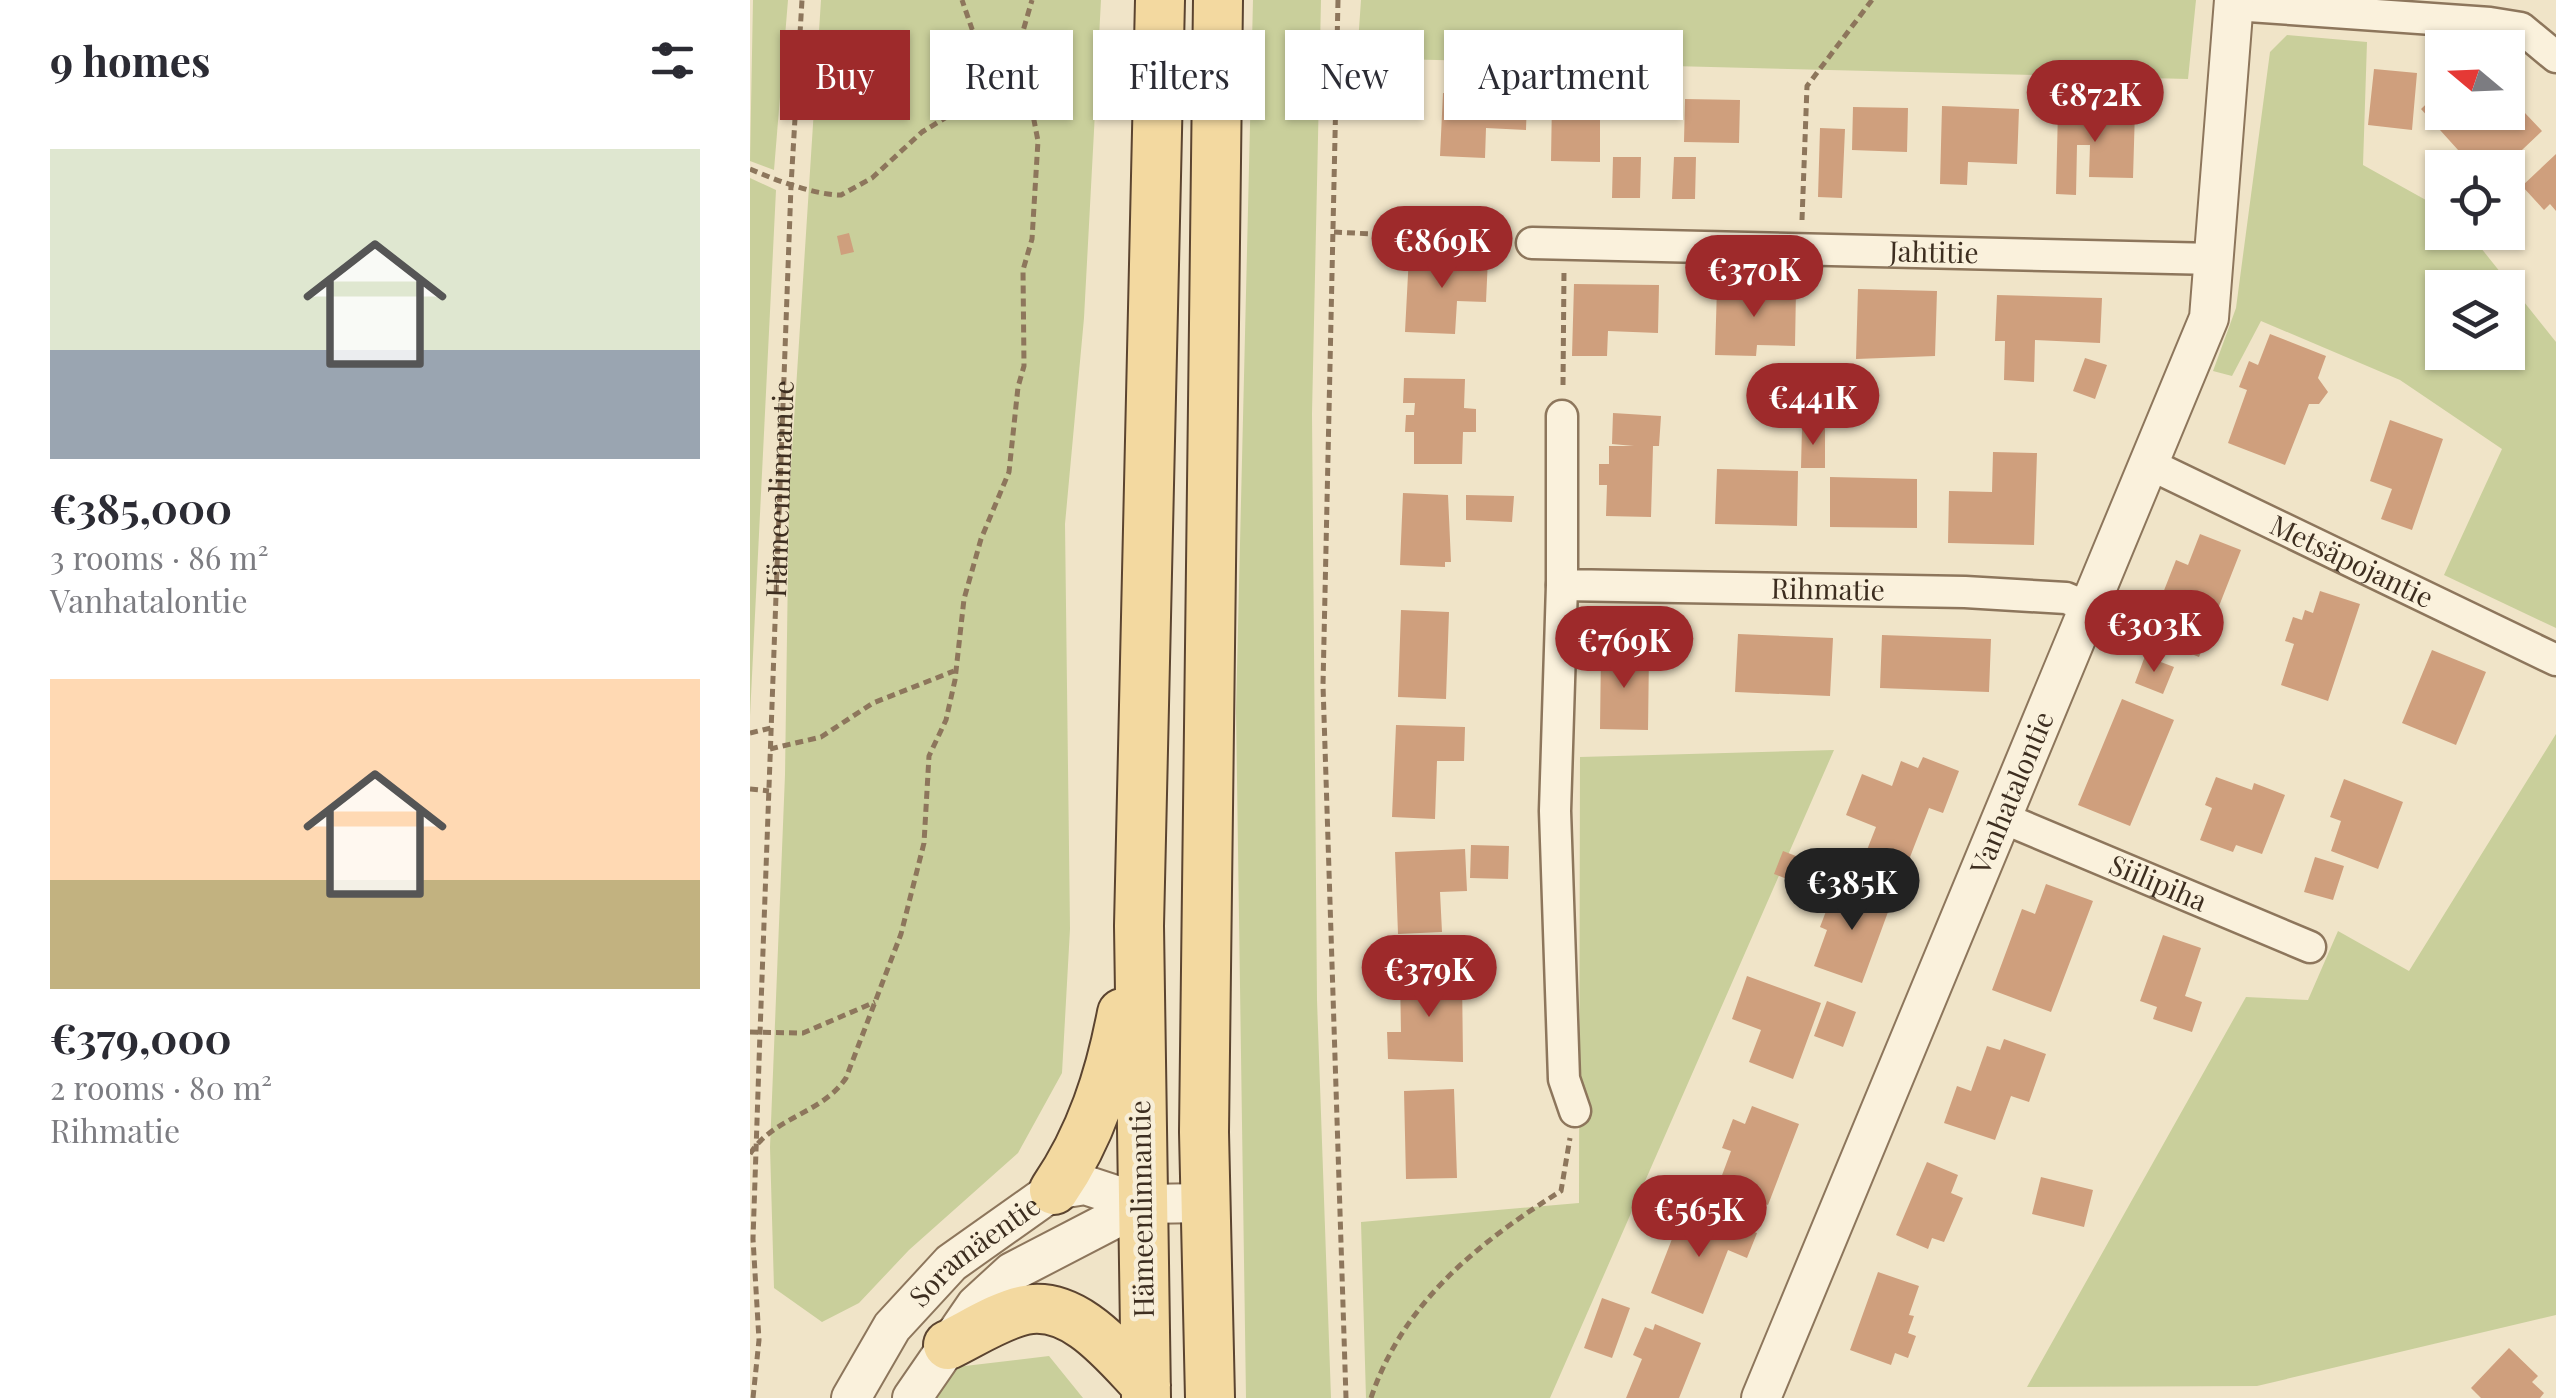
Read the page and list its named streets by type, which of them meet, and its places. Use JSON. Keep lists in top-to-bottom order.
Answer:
{
  "streets": {
    "main road": ["Hämeenlinnantie"],
    "street": [
      "Jahtitie",
      "Metsäpojantie",
      "Rihmatie",
      "Vanhatalontie",
      "Siilipiha",
      "Soramäentie"
    ]
  },
  "crossings": [
    ["Jahtitie", "Vanhatalontie"],
    ["Hämeenlinnantie", "Soramäentie"],
    ["Metsäpojantie", "Vanhatalontie"],
    ["Rihmatie", "Vanhatalontie"],
    ["Vanhatalontie", "Siilipiha"]
  ],
  "north": "left",
  "page": {
    "heading": "9 homes",
    "chip": [
      "Buy",
      "Rent",
      "Filters",
      "New",
      "Apartment"
    ],
    "price": [
      "€872K",
      "€869K",
      "€370K",
      "€441K",
      "€303K",
      "€769K",
      "€385K",
      "€379K",
      "€565K"
    ],
    "list": [
      {
        "name": "€385,000",
        "note": "3 rooms · 86 m² · Vanhatalontie"
      },
      {
        "name": "€379,000",
        "note": "2 rooms · 80 m² · Rihmatie"
      }
    ]
  }
}
